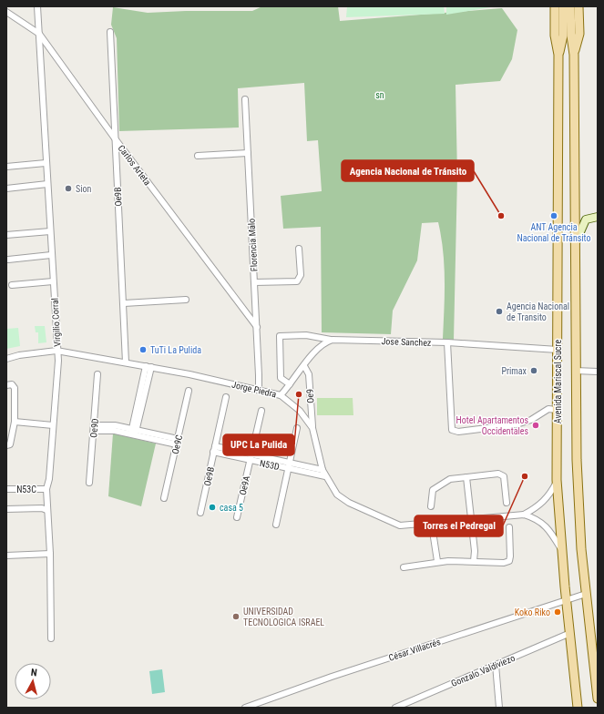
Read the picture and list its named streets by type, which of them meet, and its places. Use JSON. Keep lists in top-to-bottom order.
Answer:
{
  "streets": {
    "main road": ["Avenida Mariscal Sucre"],
    "street": [
      "Carlos Arteta",
      "Oe9B",
      "Florencia Malo",
      "Virgilio Corral",
      "Jose Sanchez",
      "Jorge Piedra",
      "Oe9",
      "Oe9D",
      "Oe9C",
      "N53D",
      "Oe9A",
      "N53C",
      "César Villacrés",
      "Gonzalo Valdiviezo"
    ]
  },
  "crossings": [
    ["Carlos Arteta", "Oe9B"],
    ["Carlos Arteta", "Florencia Malo"],
    ["Carlos Arteta", "Virgilio Corral"],
    ["Oe9B", "Jorge Piedra"],
    ["Oe9B", "N53D"],
    ["Florencia Malo", "Jorge Piedra"],
    ["Virgilio Corral", "Jorge Piedra"],
    ["Virgilio Corral", "N53C"],
    ["Jose Sanchez", "Avenida Mariscal Sucre"],
    ["Avenida Mariscal Sucre", "Jorge Piedra"],
    ["Avenida Mariscal Sucre", "César Villacrés"],
    ["Avenida Mariscal Sucre", "Gonzalo Valdiviezo"],
    ["Jorge Piedra", "Oe9"],
    ["Jorge Piedra", "N53D"],
    ["N53D", "Oe9A"]
  ],
  "parks": ["sn"],
  "places": [
    "Sion",
    "Agencia Nacional de Tránsito",
    "ANT Agencia Nacional de Tránsito",
    "Agencia Nacional de Transito",
    "TuTi La Pulida",
    "Primax",
    "UPC La Pulida",
    "Hotel Apartamentos Occidentales",
    "Torres el Pedregal",
    "casa 5",
    "Koko Riko",
    "UNIVERSIDAD TECNOLOGICA ISRAEL"
  ],
  "north": "top"
}
